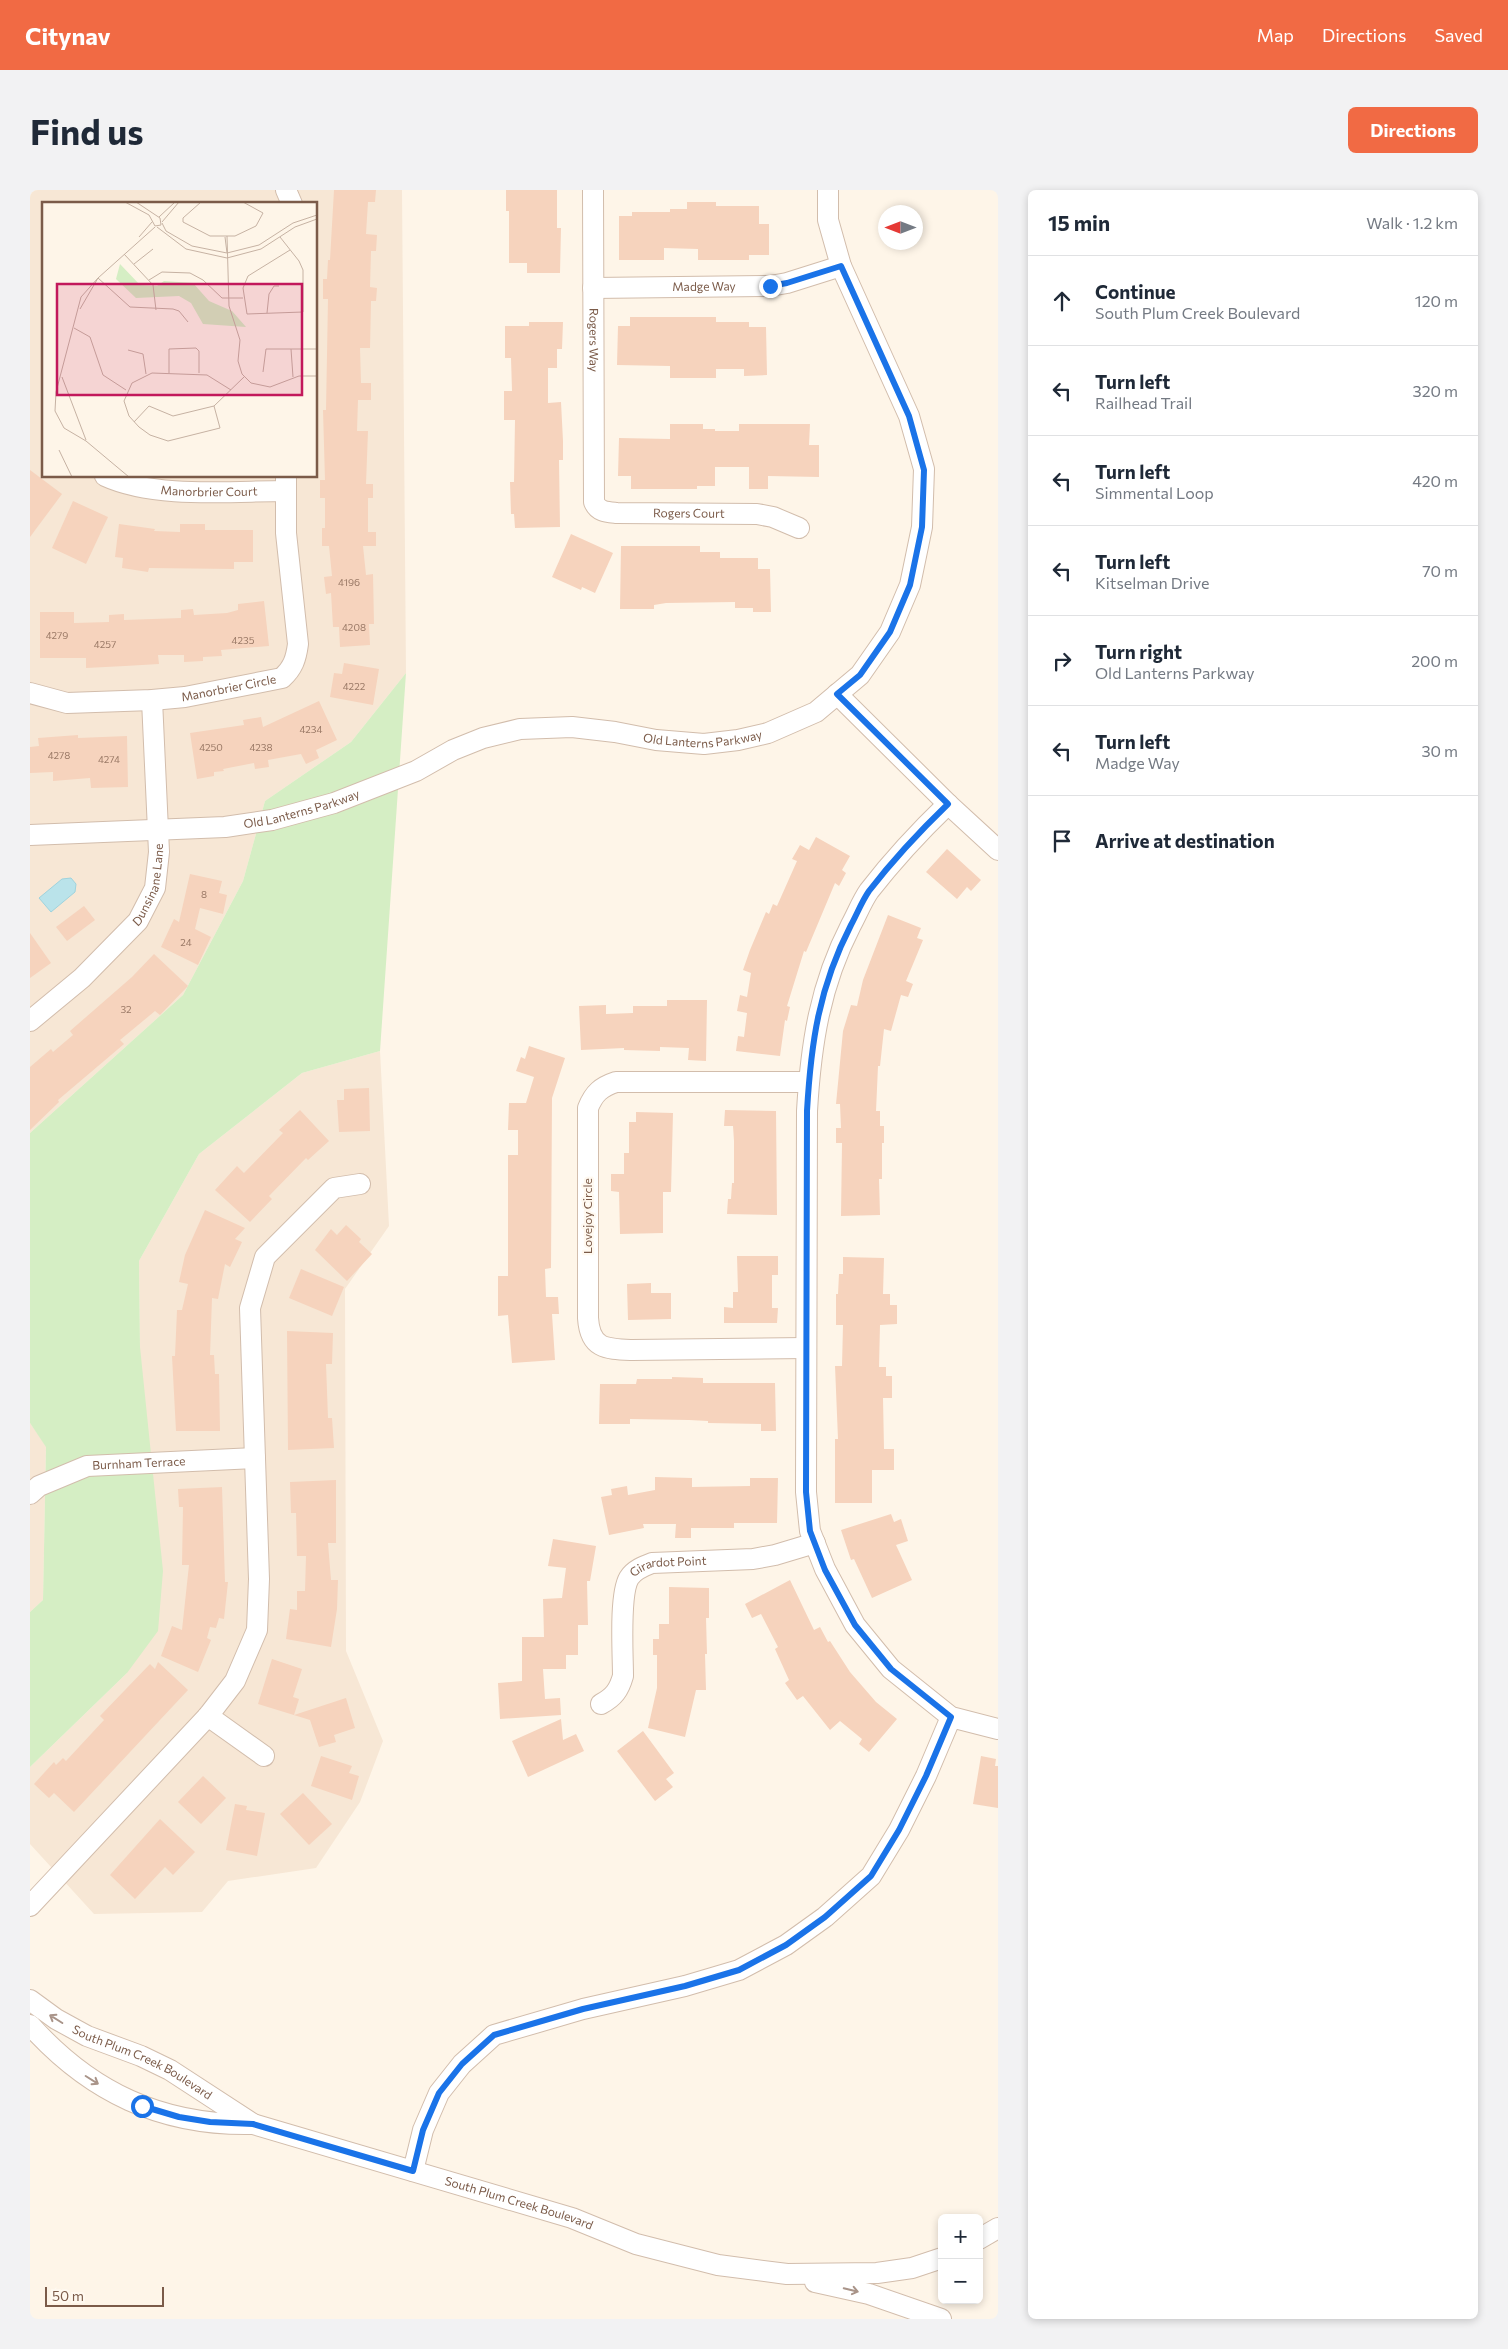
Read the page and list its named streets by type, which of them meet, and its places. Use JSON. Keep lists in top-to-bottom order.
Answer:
{
  "streets": {
    "street": [
      "Madge Way",
      "Rogers Way",
      "Manorbrier Court",
      "Rogers Court",
      "Manorbrier Circle",
      "Old Lanterns Parkway",
      "Dunsinane Lane",
      "Lovejoy Circle",
      "Burnham Terrace",
      "Girardot Point",
      "South Plum Creek Boulevard"
    ]
  },
  "crossings": [
    ["Madge Way", "Rogers Way"],
    ["Madge Way", "Old Lanterns Parkway"],
    ["Rogers Way", "Rogers Court"],
    ["Manorbrier Court", "Manorbrier Circle"],
    ["Manorbrier Circle", "Dunsinane Lane"],
    ["Old Lanterns Parkway", "Dunsinane Lane"]
  ],
  "house_numbers": [
    "4196",
    "4208",
    "4279",
    "4235",
    "4257",
    "4222",
    "4234",
    "4250",
    "4238",
    "4278",
    "4274",
    "8",
    "24",
    "32"
  ],
  "scale_bar": "50 m",
  "north": "left",
  "page": {
    "header": "Citynav",
    "nav": ["Map", "Directions", "Saved"],
    "buttons": "Directions",
    "title": "Find us",
    "heading": ["15 min", "Walk · 1.2 km"],
    "list": [
      ["Continue", "South Plum Creek Boulevard", "120 m"],
      ["Turn left", "Railhead Trail", "320 m"],
      ["Turn left", "Simmental Loop", "420 m"],
      ["Turn left", "Kitselman Drive", "70 m"],
      ["Turn right", "Old Lanterns Parkway", "200 m"],
      ["Turn left", "Madge Way", "30 m"],
      "Arrive at destination"
    ],
    "map_buttons": ["+", "−"],
    "scale": "50 m"
  }
}
